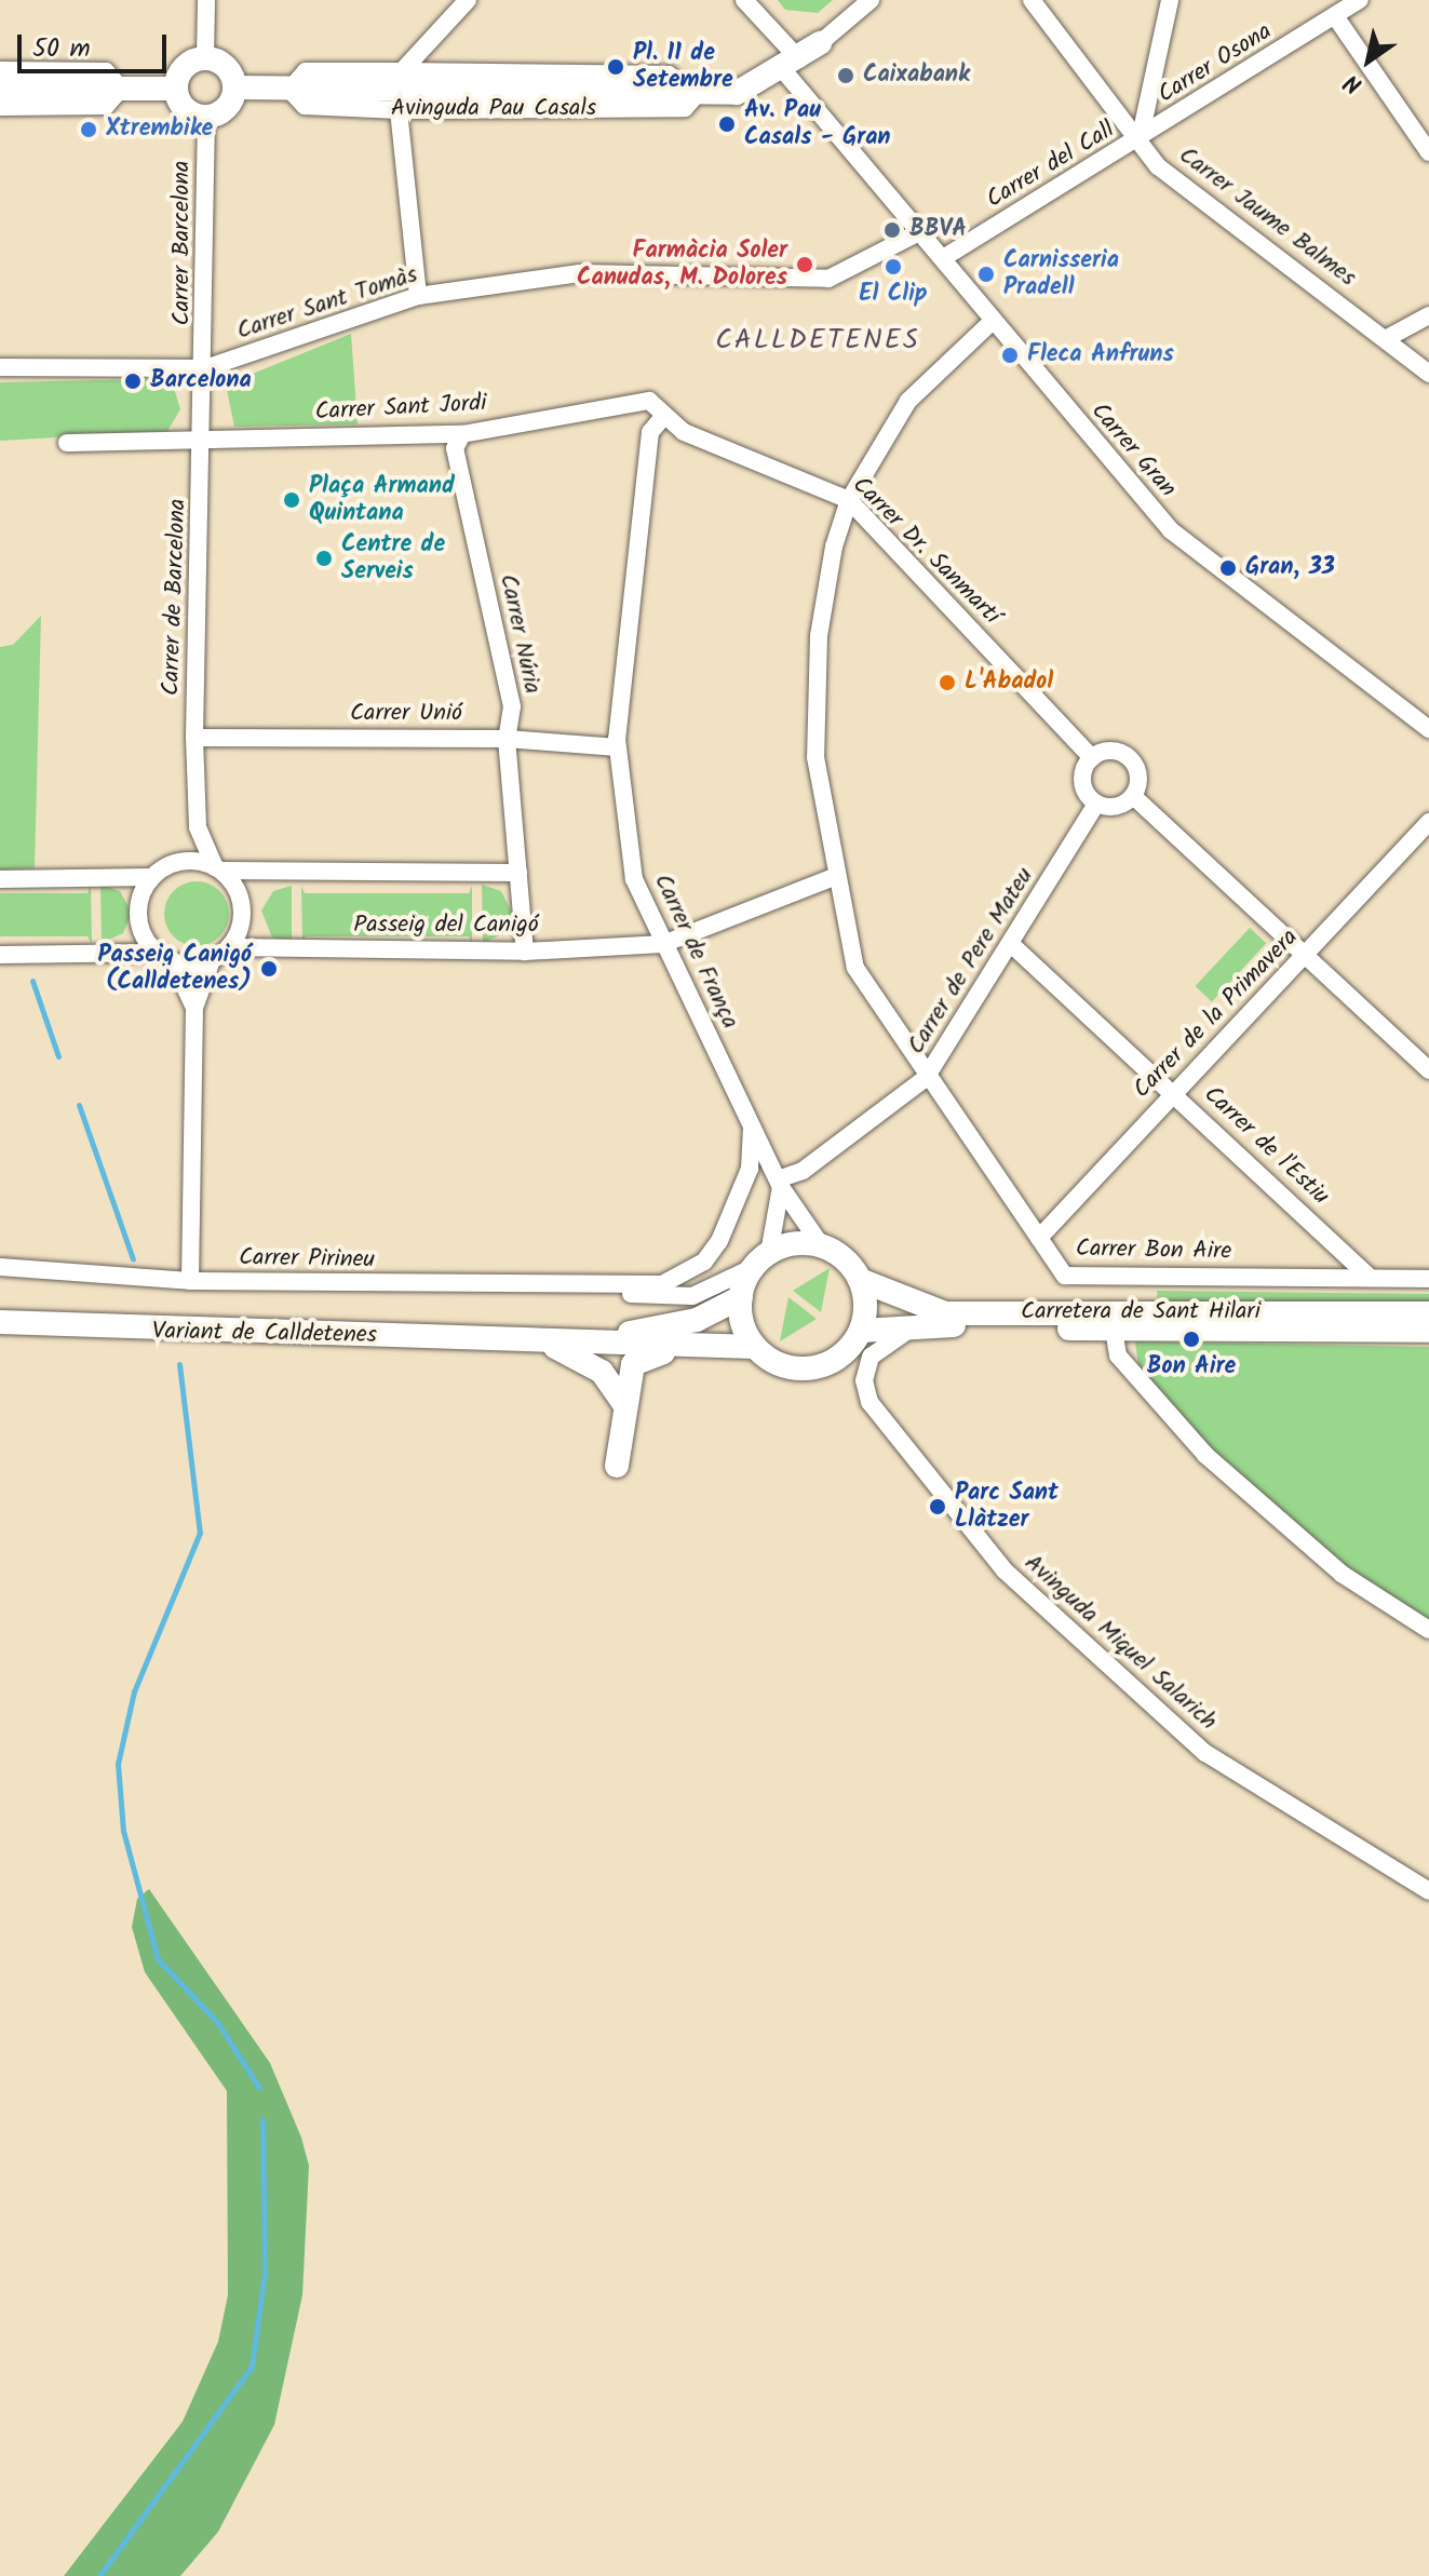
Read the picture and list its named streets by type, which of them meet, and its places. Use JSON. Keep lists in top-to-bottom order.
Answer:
{
  "streets": {
    "street": [
      "Carrer Osona",
      "Avinguda Pau Casals",
      "Carrer del Call",
      "Carrer Jaume Balmes",
      "Carrer Barcelona",
      "Carrer Sant Tomàs",
      "Carrer Sant Jordi",
      "Carrer Gran",
      "Carrer Dr. Sanmartí",
      "Carrer de Barcelona",
      "Carrer Núria",
      "Carrer Unió",
      "Passeig del Canigó",
      "Carrer de França",
      "Carrer de Pere Mateu",
      "Carrer de la Primavera",
      "Carrer de l'Estiu",
      "Carrer Bon Aire",
      "Carrer Pirineu",
      "Carretera de Sant Hilari",
      "Variant de Calldetenes",
      "Avinguda Miquel Salarich"
    ]
  },
  "crossings": [
    ["Carrer Osona", "Carrer del Call"],
    ["Carrer Osona", "Carrer Jaume Balmes"],
    ["Avinguda Pau Casals", "Carrer Barcelona"],
    ["Avinguda Pau Casals", "Carrer Gran"],
    ["Carrer del Call", "Carrer Jaume Balmes"],
    ["Carrer del Call", "Carrer Gran"],
    ["Carrer Barcelona", "Carrer Sant Tomàs"],
    ["Carrer Barcelona", "Carrer de Barcelona"],
    ["Carrer Sant Tomàs", "Carrer Gran"],
    ["Carrer Sant Tomàs", "Carrer de Barcelona"],
    ["Carrer Sant Jordi", "Carrer Dr. Sanmartí"],
    ["Carrer Sant Jordi", "Carrer de Barcelona"],
    ["Carrer Sant Jordi", "Carrer Núria"],
    ["Carrer Gran", "Carrer Bon Aire"],
    ["Carrer Dr. Sanmartí", "Carrer de França"],
    ["Carrer Dr. Sanmartí", "Carrer de Pere Mateu"],
    ["Carrer Dr. Sanmartí", "Carrer Bon Aire"],
    ["Carrer de Barcelona", "Carrer Unió"],
    ["Carrer de Barcelona", "Passeig del Canigó"],
    ["Carrer Núria", "Carrer Unió"],
    ["Carrer Núria", "Passeig del Canigó"],
    ["Carrer Unió", "Carrer de França"],
    ["Passeig del Canigó", "Carrer de França"],
    ["Passeig del Canigó", "Carrer Bon Aire"],
    ["Carrer de França", "Carrer de Pere Mateu"],
    ["Carrer de França", "Carrer Pirineu"],
    ["Carrer de França", "Carretera de Sant Hilari"],
    ["Carrer de França", "Variant de Calldetenes"],
    ["Carrer de Pere Mateu", "Carrer de l'Estiu"],
    ["Carrer de Pere Mateu", "Carrer Bon Aire"],
    ["Carrer de la Primavera", "Carrer de l'Estiu"],
    ["Carrer de la Primavera", "Carrer Bon Aire"],
    ["Carrer de l'Estiu", "Carrer Bon Aire"],
    ["Carrer Pirineu", "Carretera de Sant Hilari"],
    ["Carrer Pirineu", "Variant de Calldetenes"],
    ["Carretera de Sant Hilari", "Variant de Calldetenes"],
    ["Carretera de Sant Hilari", "Avinguda Miquel Salarich"]
  ],
  "districts": ["CALLDETENES"],
  "places": [
    "Pl. 11 de Setembre",
    "Caixabank",
    "Av. Pau Casals - Gran",
    "Xtrembike",
    "BBVA",
    "Farmàcia Soler Canudas, M. Dolores",
    "El Clip",
    "Carnisseria Pradell",
    "Fleca Anfruns",
    "Barcelona",
    "Plaça Armand Quintana",
    "Centre de Serveis",
    "Gran, 33",
    "L'Abadol",
    "Passeig Canigó (Calldetenes)",
    "Bon Aire",
    "Parc Sant Llàtzer"
  ],
  "scale_bar": "50 m",
  "north": "bottom left"
}
